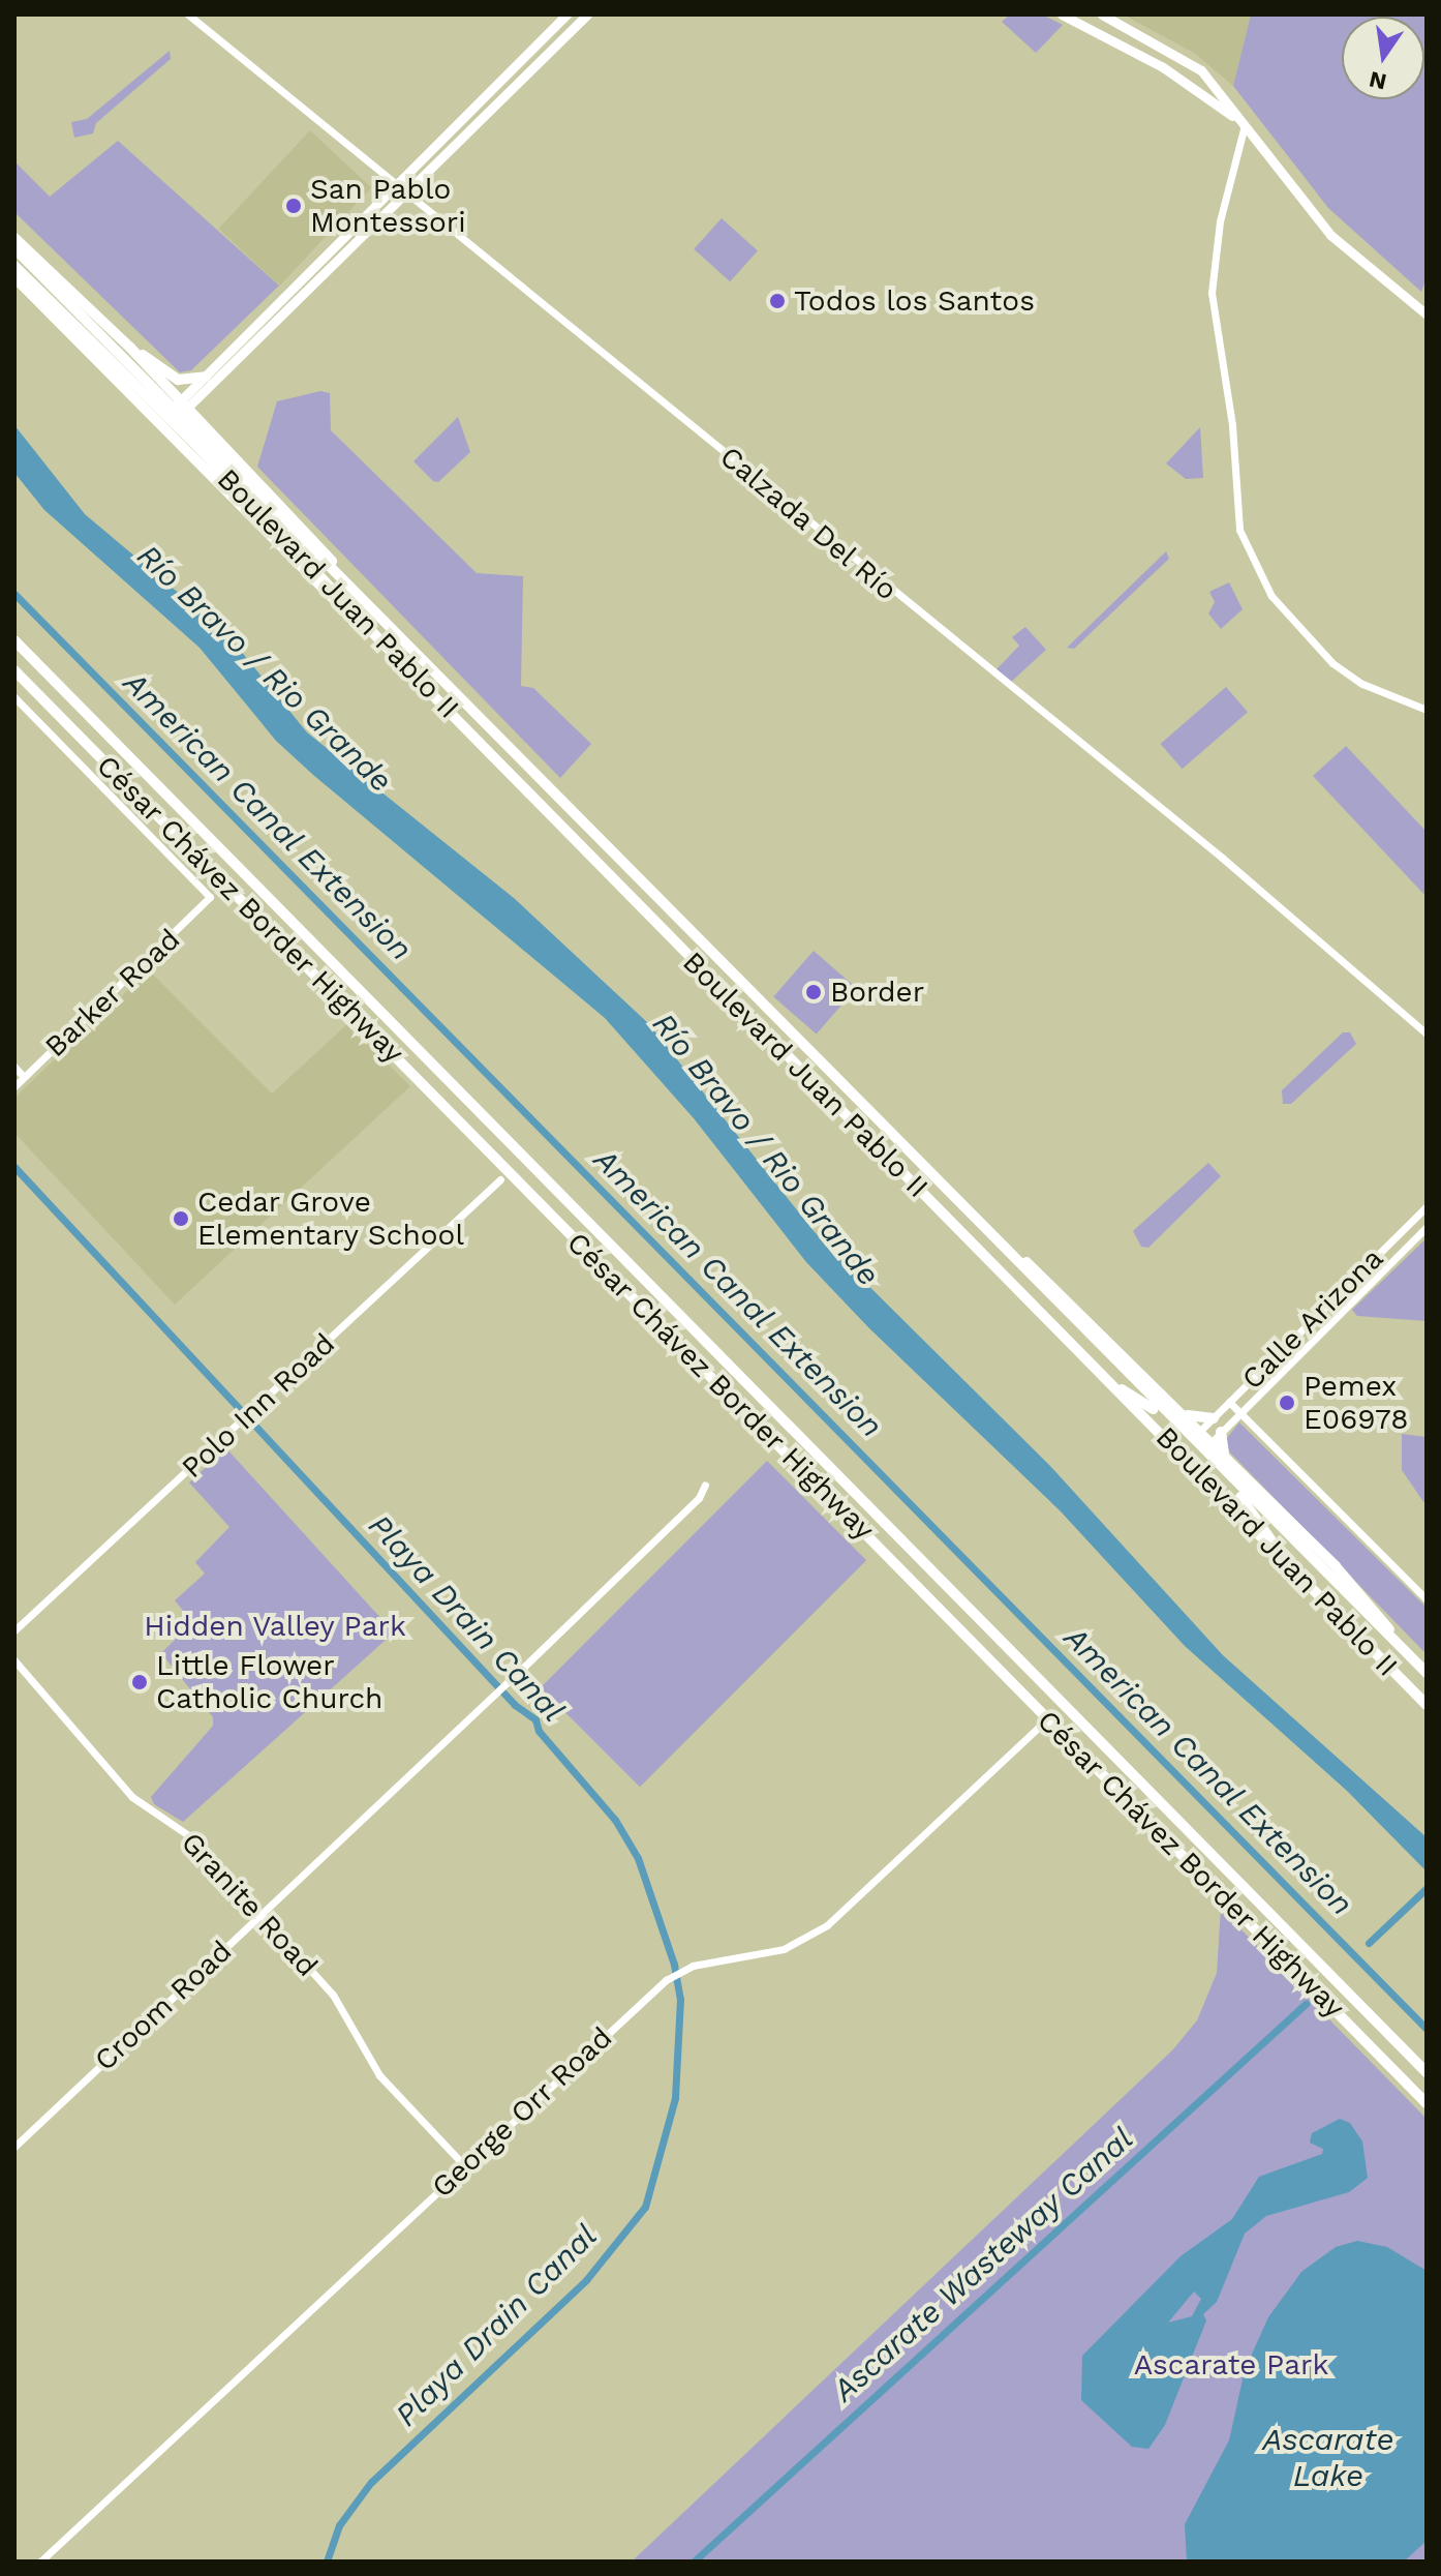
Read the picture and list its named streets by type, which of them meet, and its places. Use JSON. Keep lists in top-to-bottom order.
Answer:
{
  "streets": {
    "highway": ["Boulevard Juan Pablo II", "César Chávez Border Highway"],
    "street": [
      "Calzada Del Río",
      "Barker Road",
      "Calle Arizona",
      "Polo Inn Road",
      "Granite Road",
      "Croom Road",
      "George Orr Road"
    ]
  },
  "crossings": [
    ["Granite Road", "Croom Road"],
    ["Granite Road", "George Orr Road"]
  ],
  "water": [
    "Río Bravo / Rio Grande",
    "American Canal Extension",
    "Playa Drain Canal",
    "Ascarate Wasteway Canal",
    "Ascarate Lake"
  ],
  "parks": ["Hidden Valley Park", "Ascarate Park"],
  "places": [
    "San Pablo Montessori",
    "Todos los Santos",
    "Border",
    "Cedar Grove Elementary School",
    "Pemex E06978",
    "Little Flower Catholic Church"
  ],
  "north": "bottom"
}
